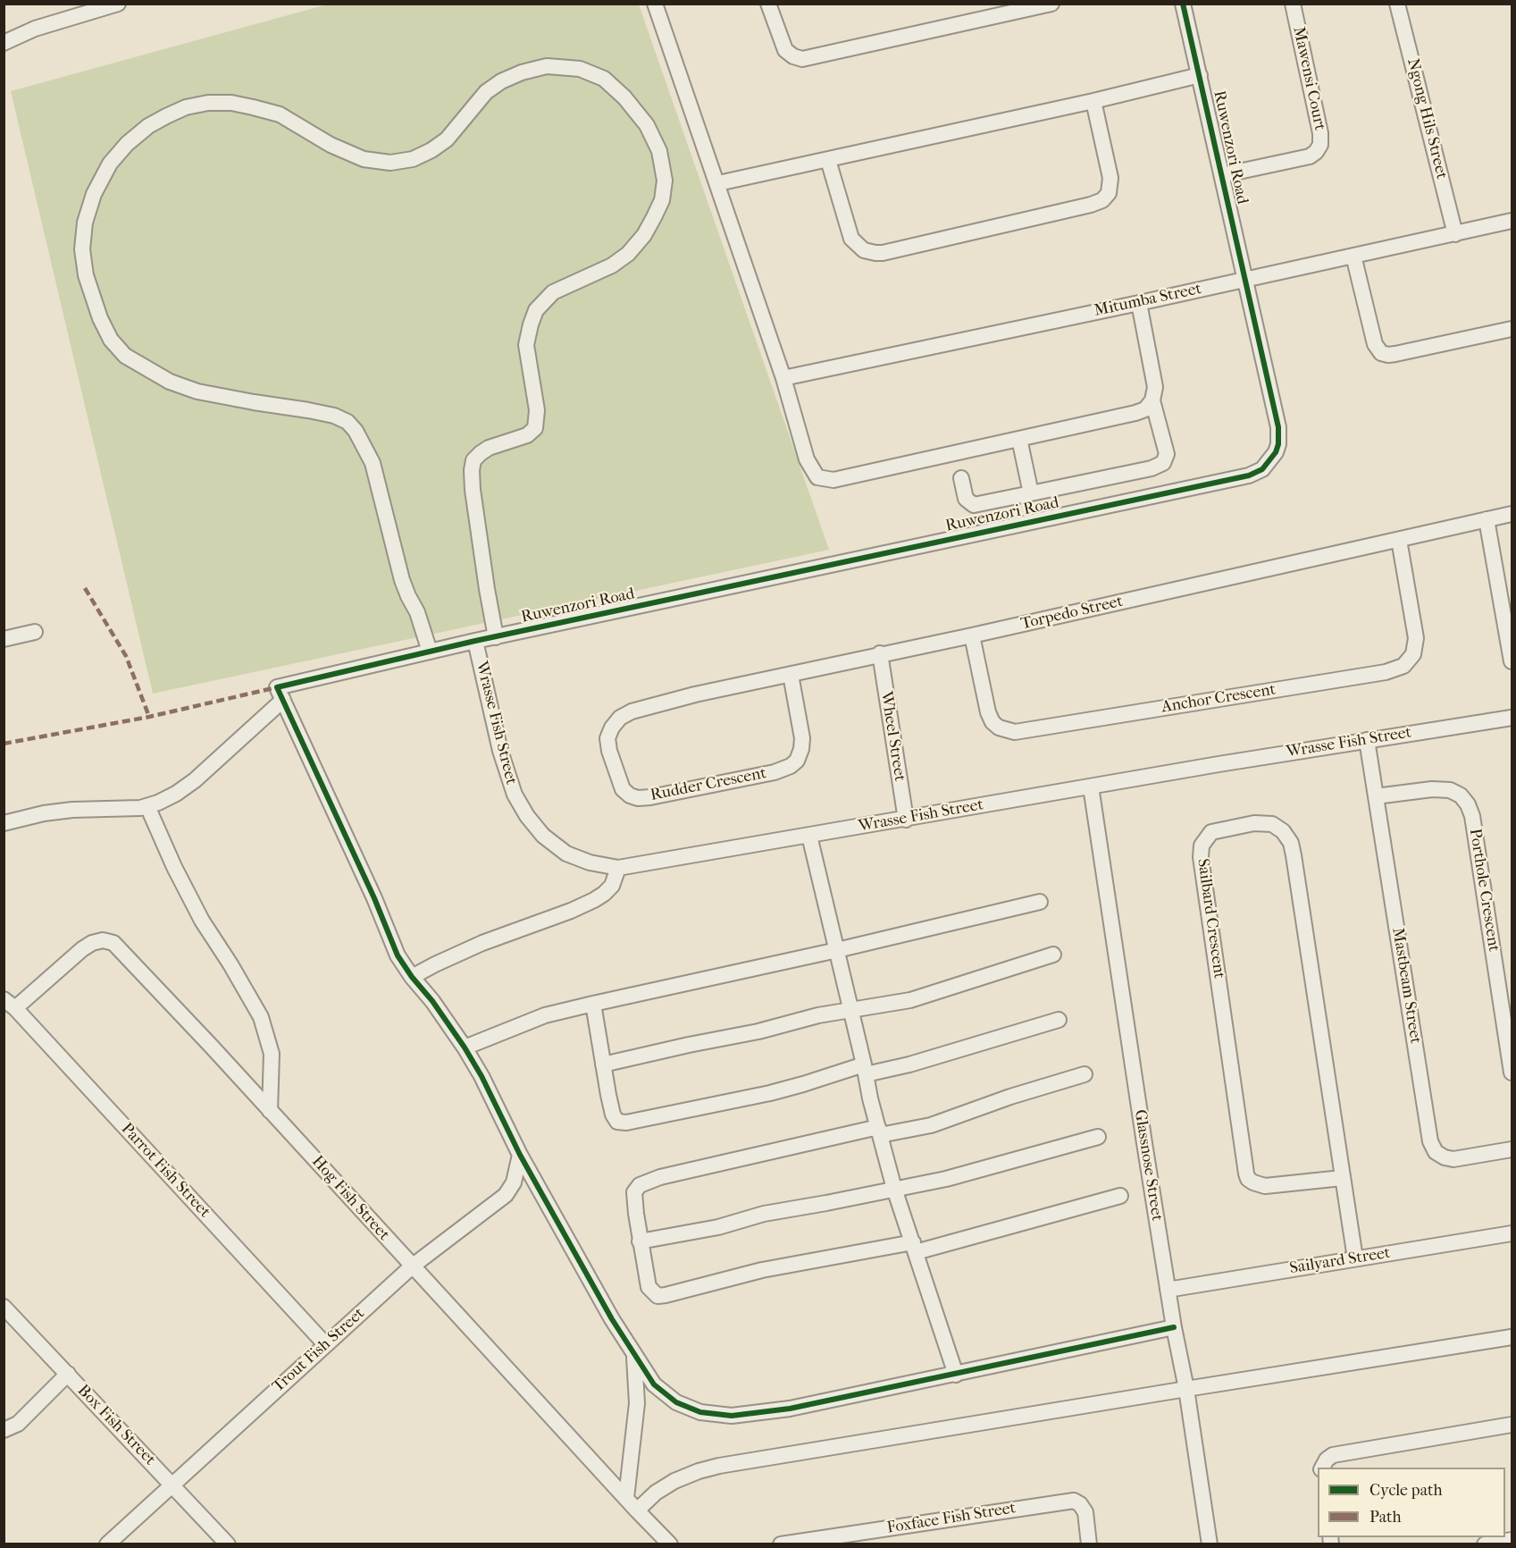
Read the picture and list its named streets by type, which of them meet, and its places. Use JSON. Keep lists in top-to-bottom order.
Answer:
{
  "streets": {
    "street": [
      "Mawensi Court",
      "Ngong Hils Street",
      "Ruwenzori Road",
      "Mitumba Street",
      "Torpedo Street",
      "Anchor Crescent",
      "Wrasse Fish Street",
      "Wheel Street",
      "Rudder Crescent",
      "Porthole Crescent",
      "Sailbard Crescent",
      "Mastbeam Street",
      "Glassnose Street",
      "Parrot Fish Street",
      "Hog Fish Street",
      "Sailyard Street",
      "Trout Fish Street",
      "Box Fish Street",
      "Foxface Fish Street"
    ]
  },
  "crossings": [
    ["Mawensi Court", "Ruwenzori Road"],
    ["Ngong Hils Street", "Mitumba Street"],
    ["Ruwenzori Road", "Mitumba Street"],
    ["Ruwenzori Road", "Wrasse Fish Street"],
    ["Torpedo Street", "Anchor Crescent"],
    ["Torpedo Street", "Wheel Street"],
    ["Torpedo Street", "Rudder Crescent"],
    ["Wrasse Fish Street", "Wheel Street"],
    ["Wrasse Fish Street", "Mastbeam Street"],
    ["Wrasse Fish Street", "Glassnose Street"],
    ["Porthole Crescent", "Mastbeam Street"],
    ["Sailbard Crescent", "Sailyard Street"],
    ["Glassnose Street", "Sailyard Street"],
    ["Parrot Fish Street", "Hog Fish Street"],
    ["Parrot Fish Street", "Trout Fish Street"],
    ["Hog Fish Street", "Trout Fish Street"],
    ["Trout Fish Street", "Box Fish Street"]
  ],
  "legend": ["Cycle path", "Path"]
}
